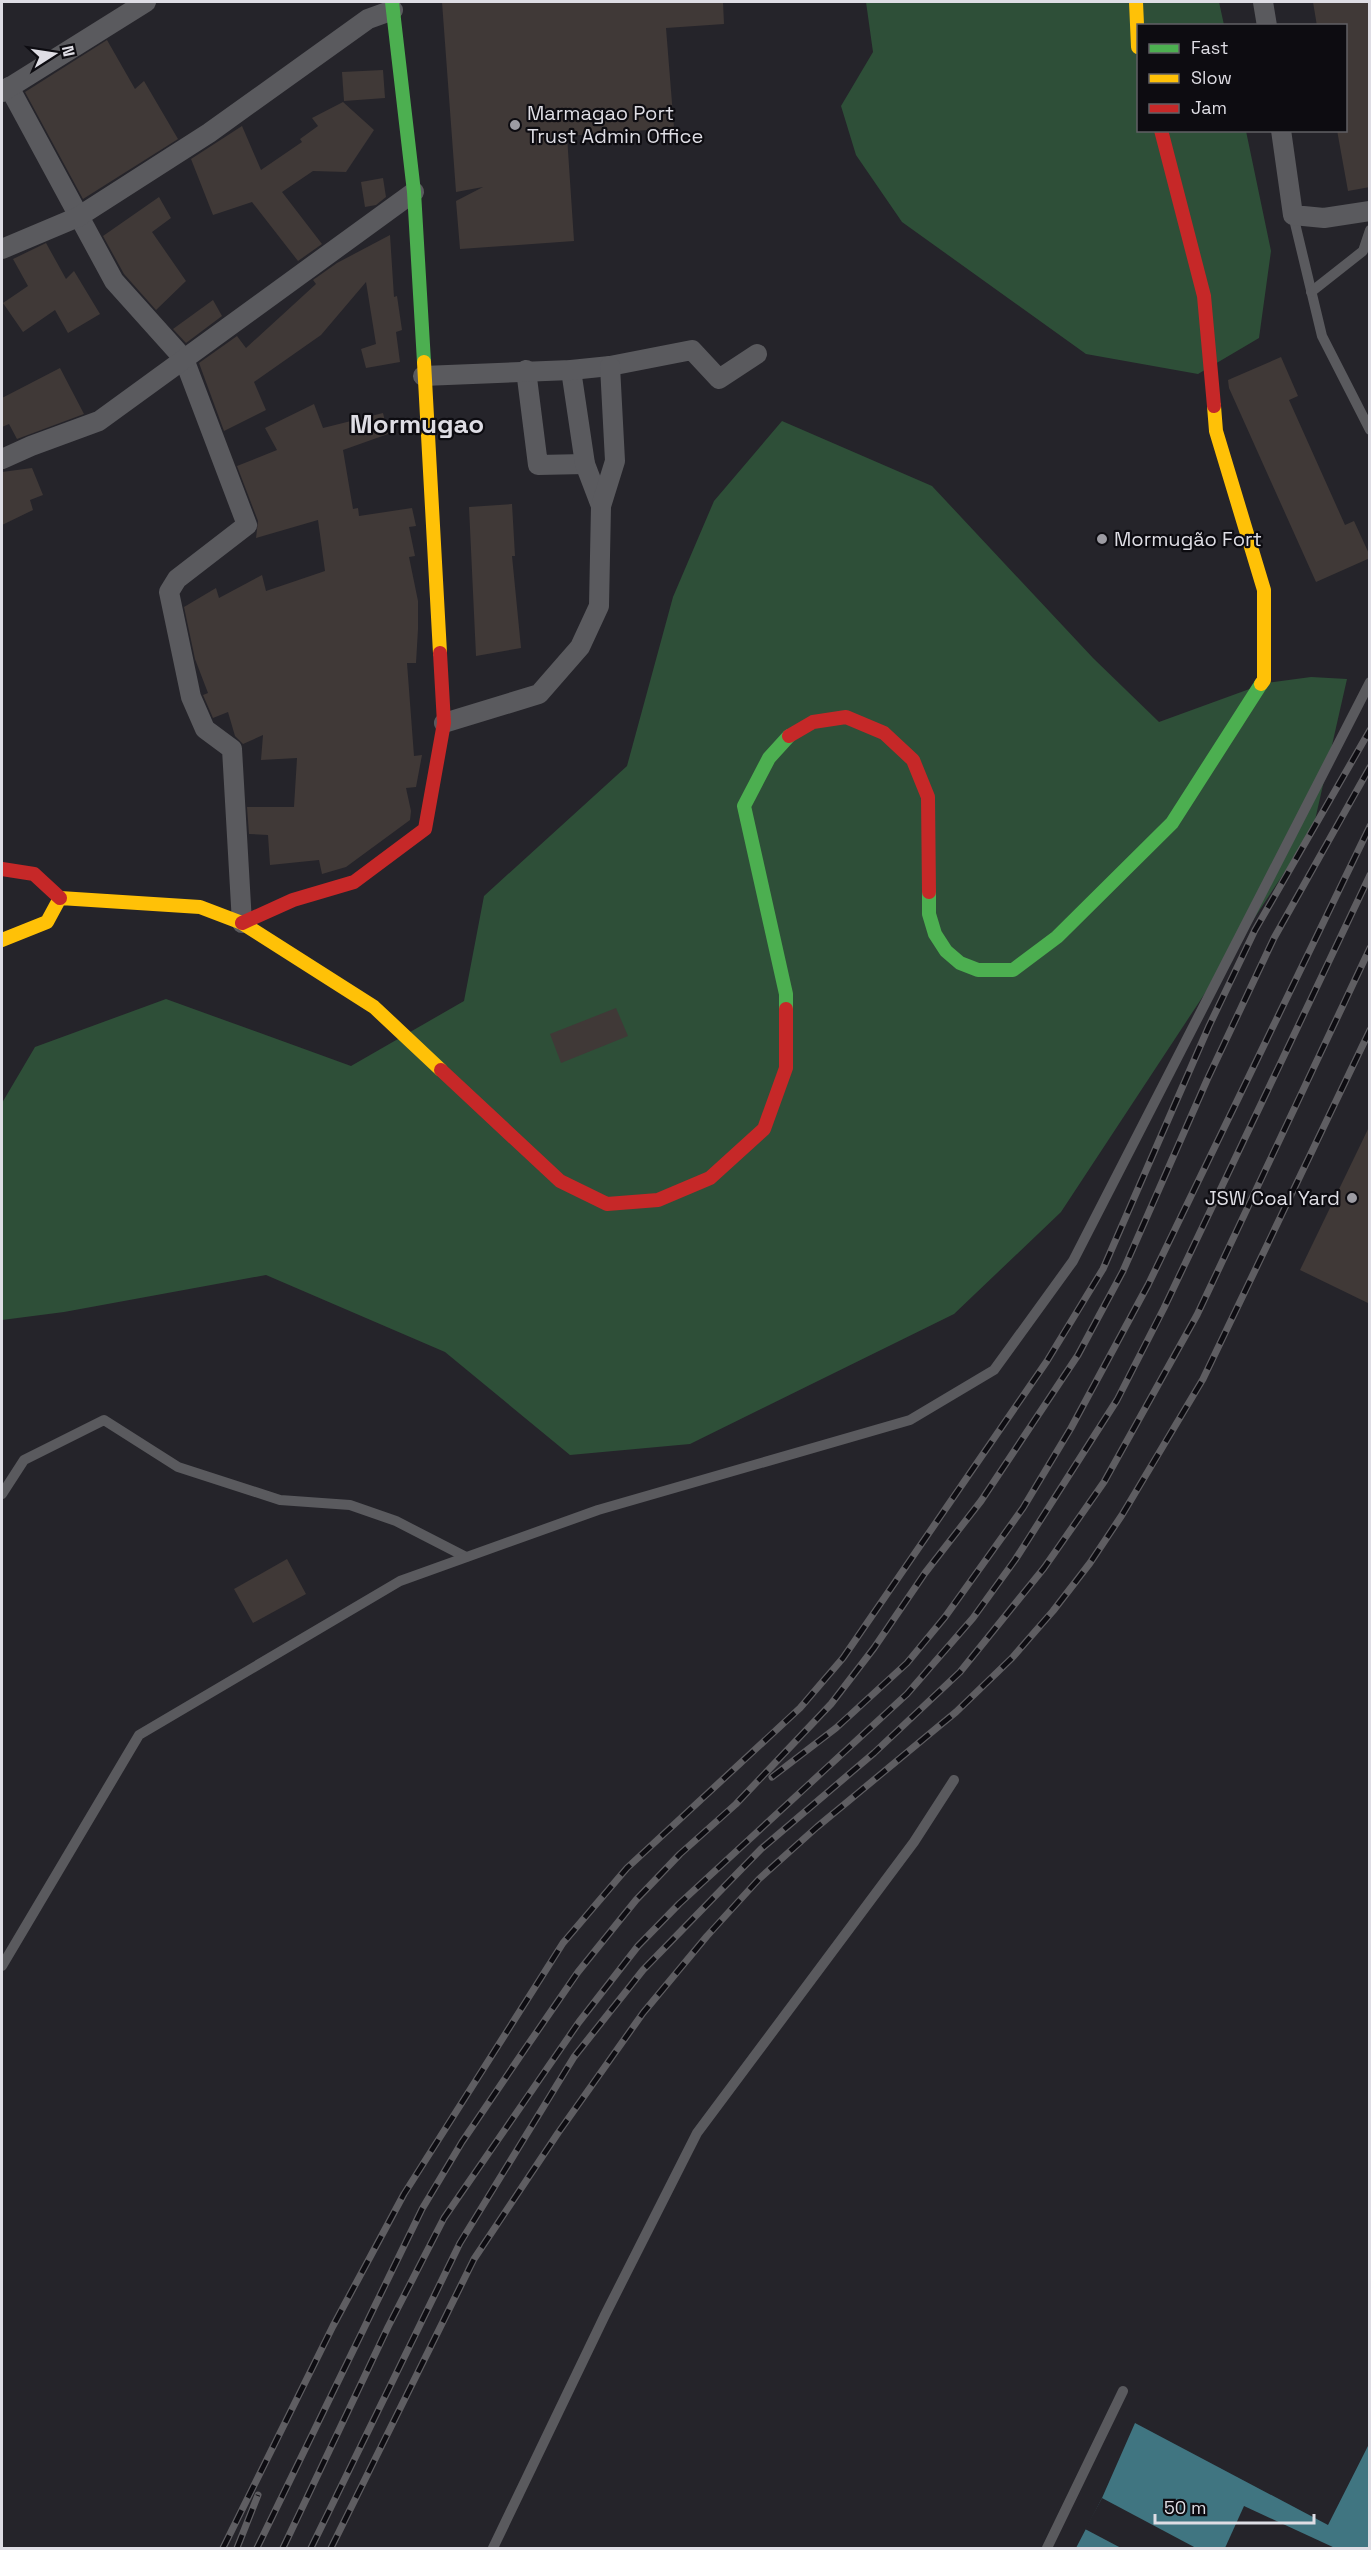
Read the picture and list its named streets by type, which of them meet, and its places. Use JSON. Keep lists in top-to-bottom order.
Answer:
{
  "districts": ["Mormugao"],
  "places": ["Marmagao Port Trust Admin Office", "Mormugão Fort", "JSW Coal Yard"],
  "legend": ["Fast", "Slow", "Jam"],
  "scale_bar": "50 m",
  "north": "right"
}
